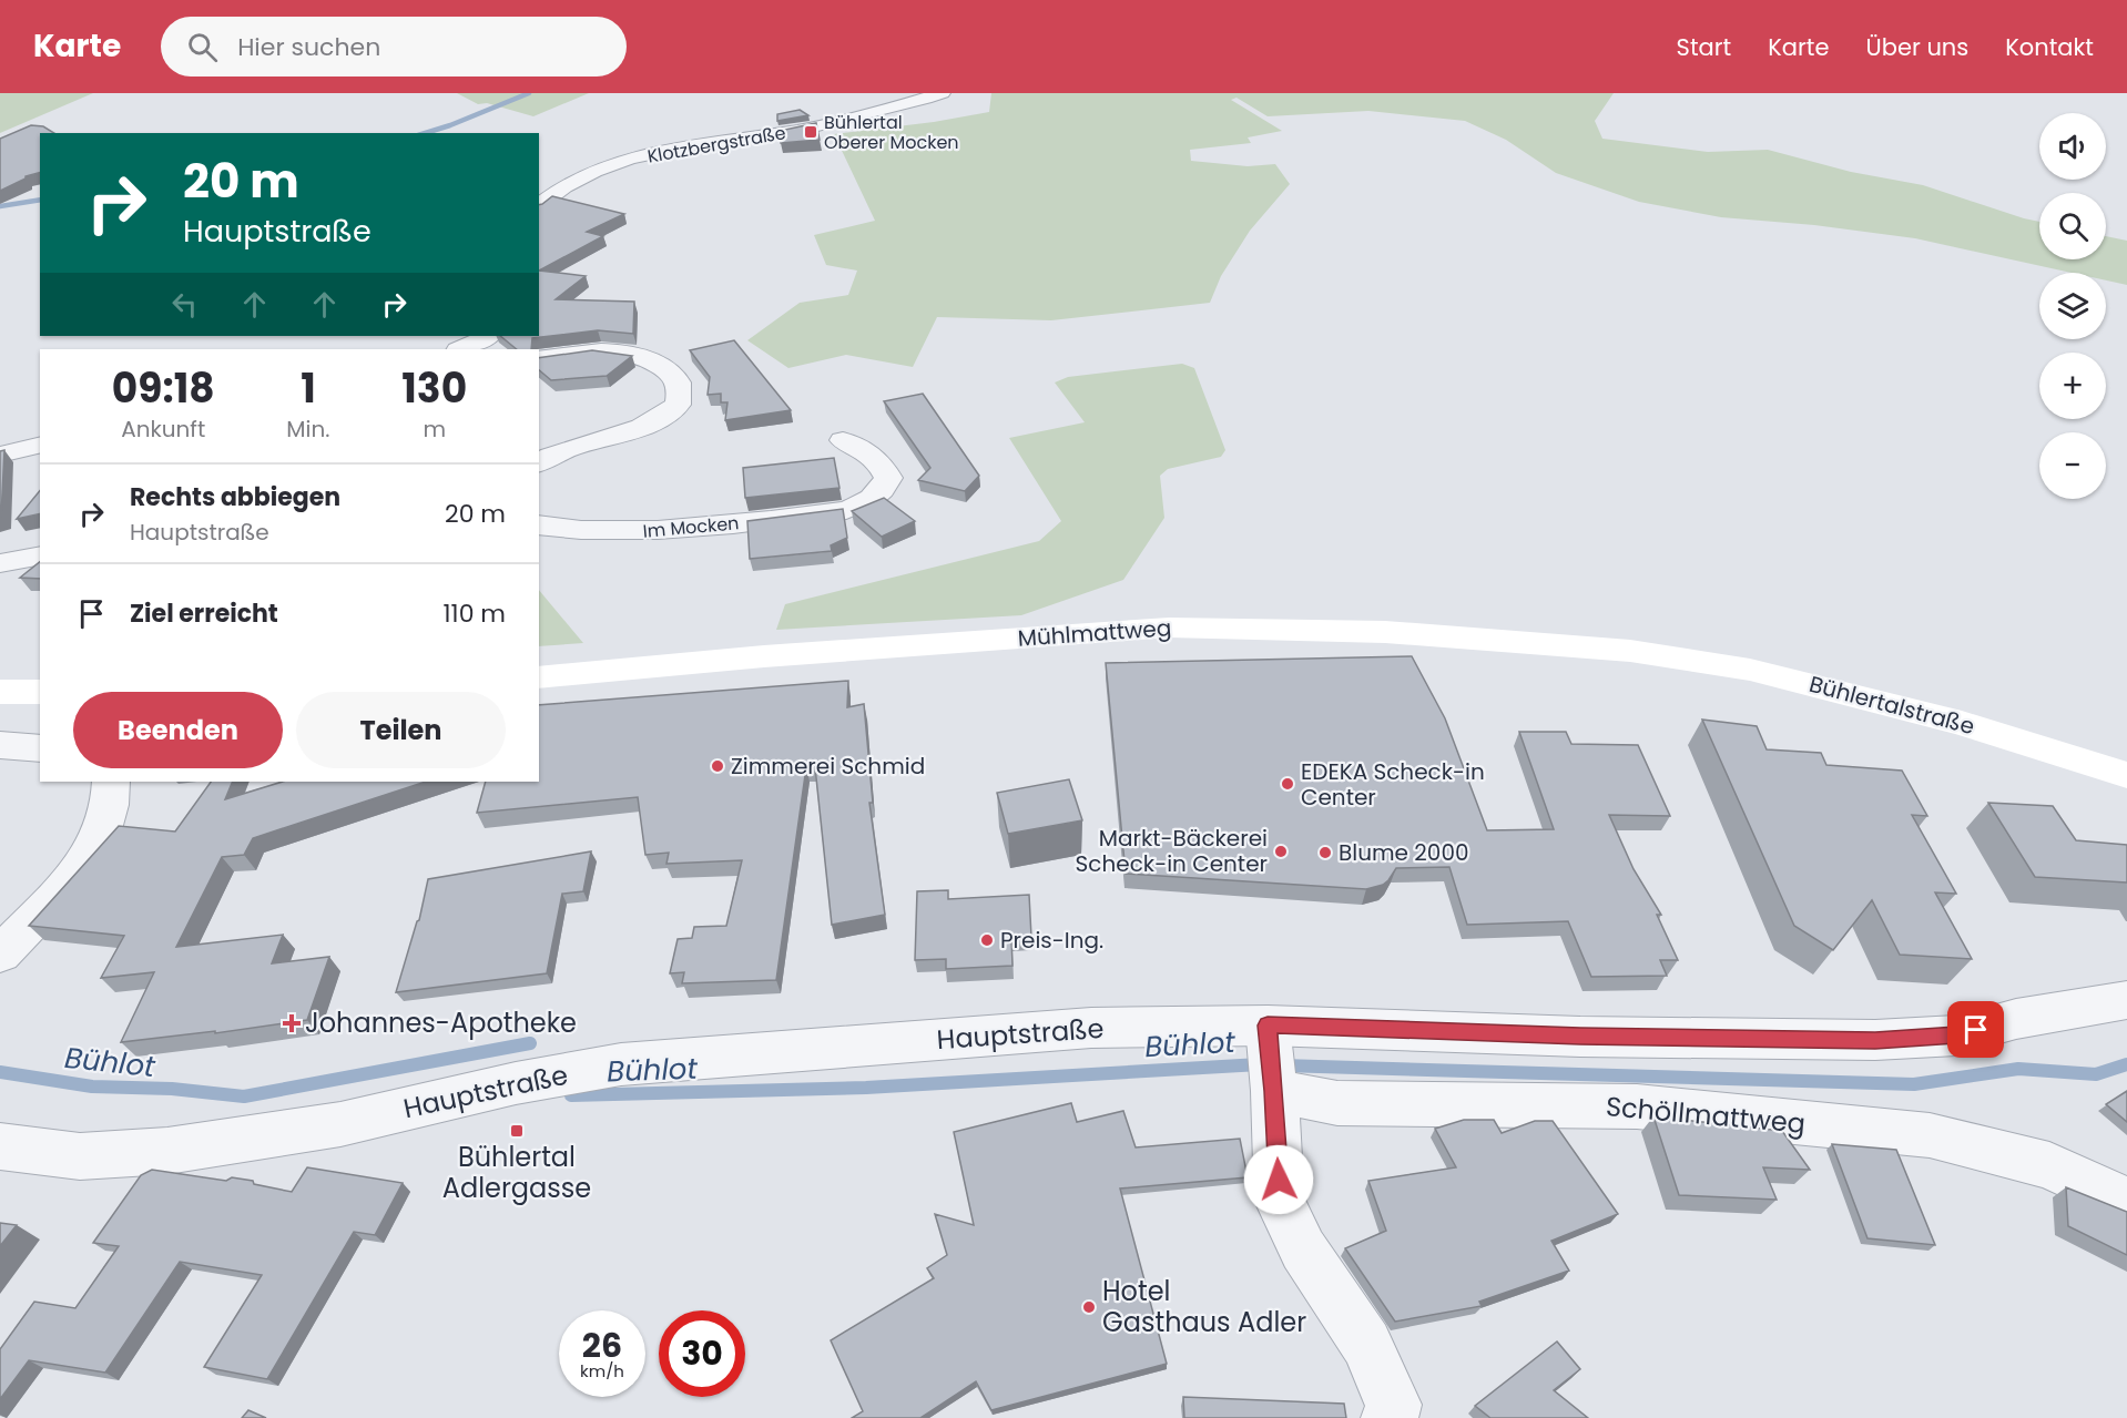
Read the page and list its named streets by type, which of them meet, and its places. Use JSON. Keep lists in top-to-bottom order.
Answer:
{
  "streets": {
    "main road": ["Mühlmattweg", "Bühlertalstraße"],
    "street": [
      "Klotzbergstraße",
      "Im Mocken",
      "Hauptstraße",
      "Schöllmattweg"
    ]
  },
  "crossings": [
    ["Mühlmattweg", "Bühlertalstraße"],
    ["Hauptstraße", "Schöllmattweg"]
  ],
  "water": ["Bühlot"],
  "places": {
    "transit": ["Bühlertal Oberer Mocken", "Bühlertal Adlergasse"],
    "other": [
      "Zimmerei Schmid",
      "EDEKA Scheck-in Center",
      "Markt-Bäckerei Scheck-in Center",
      "Blume 2000",
      "Preis-Ing.",
      "Hotel Gasthaus Adler"
    ],
    "health": ["Johannes-Apotheke"]
  },
  "page": {
    "header": "Karte",
    "search": "Hier suchen",
    "nav": [
      "Start",
      "Karte",
      "Über uns",
      "Kontakt"
    ],
    "map_buttons": ["+", "−"],
    "turn": ["20 m", "Hauptstraße"],
    "eta": [
      "09:18",
      "Ankunft",
      "1",
      "Min.",
      "130",
      "m"
    ],
    "list": [
      {
        "name": "Rechts abbiegen",
        "note": "Hauptstraße",
        "value": "20 m"
      },
      {
        "name": "Ziel erreicht",
        "value": "110 m"
      }
    ],
    "buttons": ["Beenden", "Teilen"],
    "speed": "26 km/h",
    "limit": "30"
  }
}
